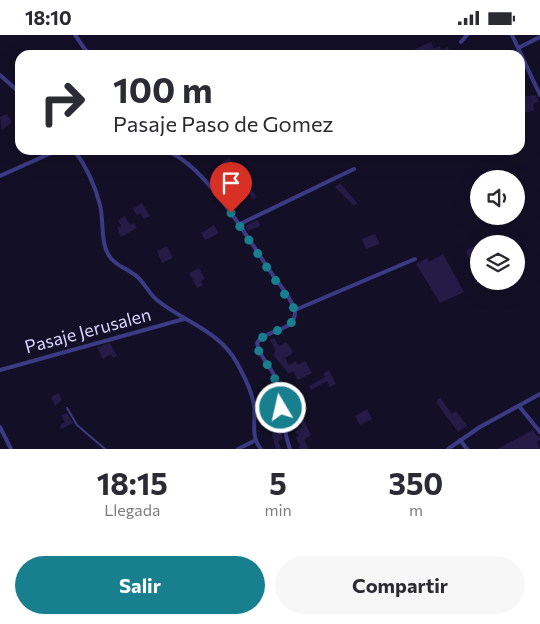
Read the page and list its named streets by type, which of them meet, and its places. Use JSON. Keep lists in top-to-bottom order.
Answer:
{
  "streets": {
    "street": ["Pasaje Jerusalen"]
  },
  "page": {
    "status": "18:10",
    "turn": ["100 m", "Pasaje Paso de Gomez"],
    "eta": [
      "18:15",
      "Llegada",
      "5",
      "min",
      "350",
      "m"
    ],
    "buttons": ["Salir", "Compartir"]
  }
}
